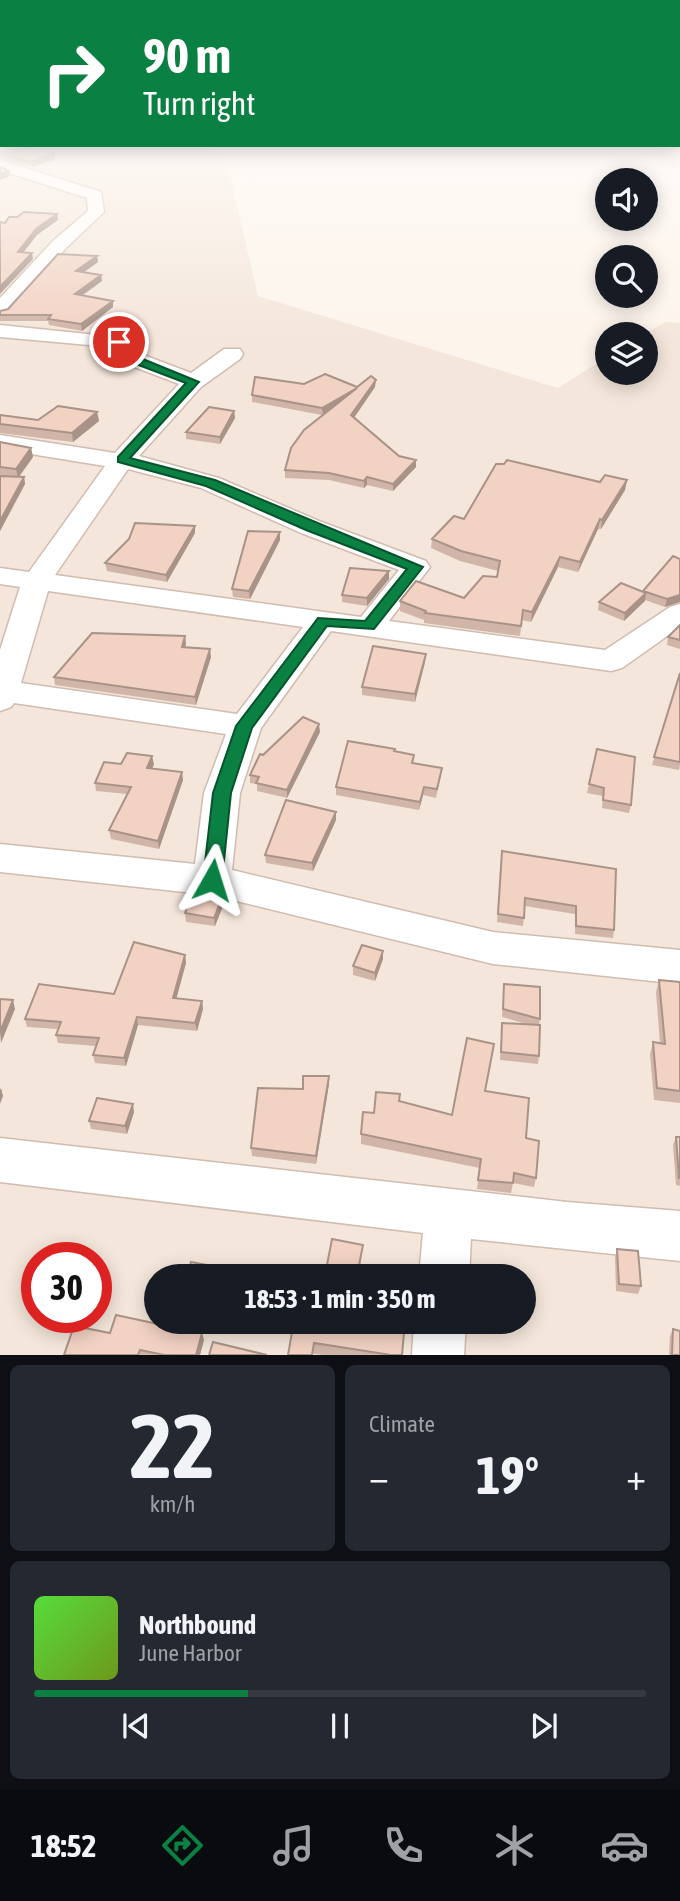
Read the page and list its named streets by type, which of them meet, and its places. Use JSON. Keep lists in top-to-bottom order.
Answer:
{
  "page": {
    "turn": ["90 m", "Turn right"],
    "limit": "30",
    "trip": "18:53 · 1 min · 350 m",
    "tile": [
      ["22", "km/h"],
      "Climate"
    ],
    "heat": ["−", "19°", "+"],
    "song": ["Northbound", "June Harbor"],
    "tabs": "18:52"
  }
}
